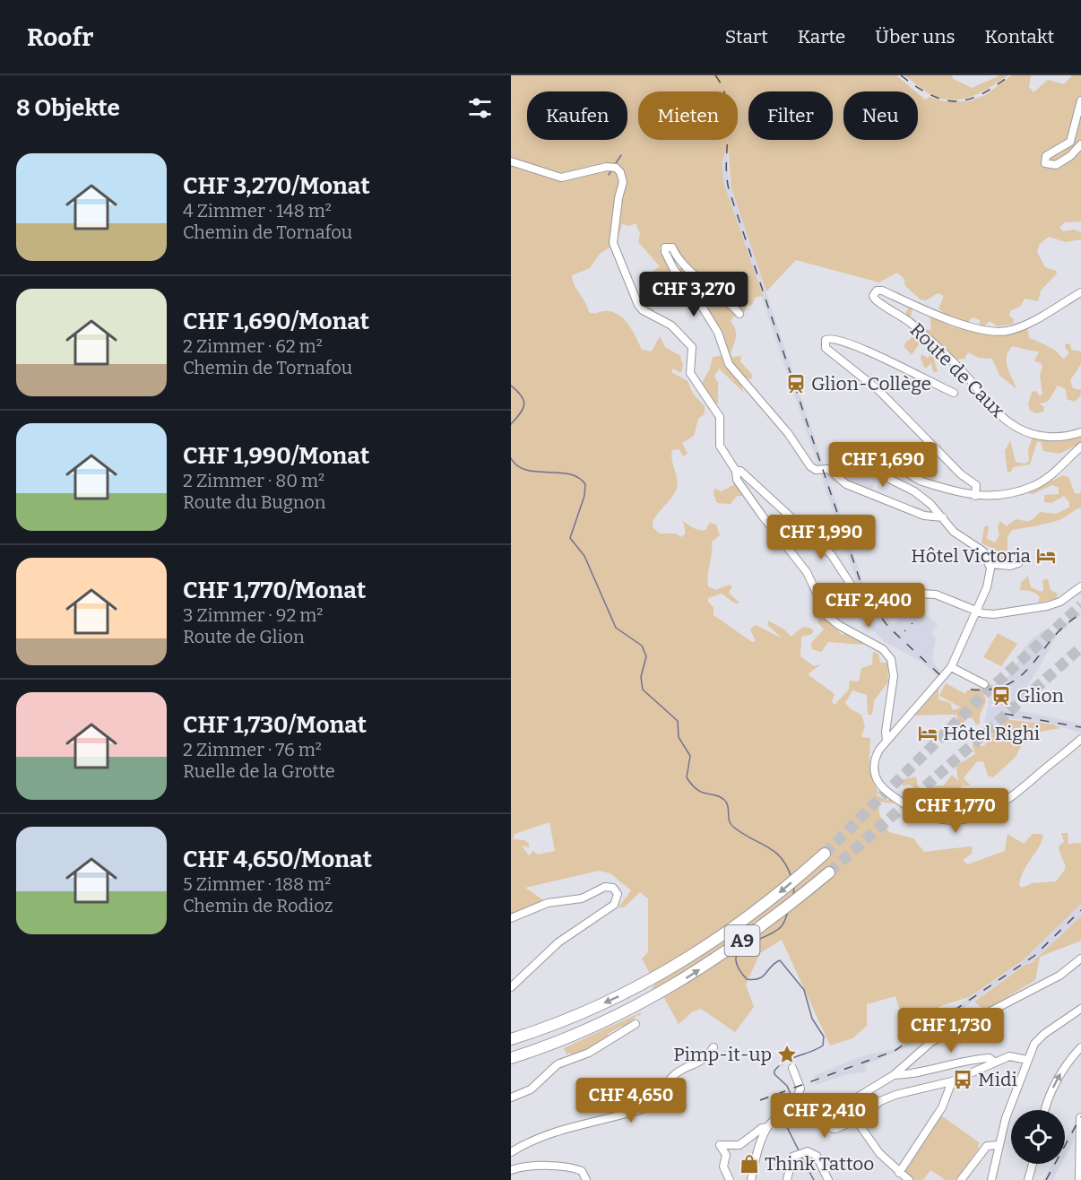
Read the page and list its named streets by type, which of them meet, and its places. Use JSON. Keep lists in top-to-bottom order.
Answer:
{
  "streets": {
    "highway": ["A9"],
    "street": ["Route de Caux"]
  },
  "places": {
    "station": ["Glion-Collège", "Glion"],
    "hotel": ["Hôtel Victoria", "Hôtel Righi"],
    "place": ["Pimp-it-up"],
    "bus stop": ["Midi"],
    "shop": ["Think Tattoo"]
  },
  "page": {
    "header": "Roofr",
    "nav": [
      "Start",
      "Karte",
      "Über uns",
      "Kontakt"
    ],
    "heading": "8 Objekte",
    "chip": [
      "Kaufen",
      "Mieten",
      "Filter",
      "Neu"
    ],
    "list": [
      {
        "name": "CHF 3,270/Monat",
        "note": "4 Zimmer · 148 m² · Chemin de Tornafou"
      },
      {
        "name": "CHF 1,690/Monat",
        "note": "2 Zimmer · 62 m² · Chemin de Tornafou"
      },
      {
        "name": "CHF 1,990/Monat",
        "note": "2 Zimmer · 80 m² · Route du Bugnon"
      },
      {
        "name": "CHF 1,770/Monat",
        "note": "3 Zimmer · 92 m² · Route de Glion"
      },
      {
        "name": "CHF 1,730/Monat",
        "note": "2 Zimmer · 76 m² · Ruelle de la Grotte"
      },
      {
        "name": "CHF 4,650/Monat",
        "note": "5 Zimmer · 188 m² · Chemin de Rodioz"
      }
    ],
    "price": [
      "CHF 3,270",
      "CHF 1,690",
      "CHF 1,990",
      "CHF 2,400",
      "CHF 1,770",
      "CHF 1,730",
      "CHF 4,650",
      "CHF 2,410"
    ]
  }
}
